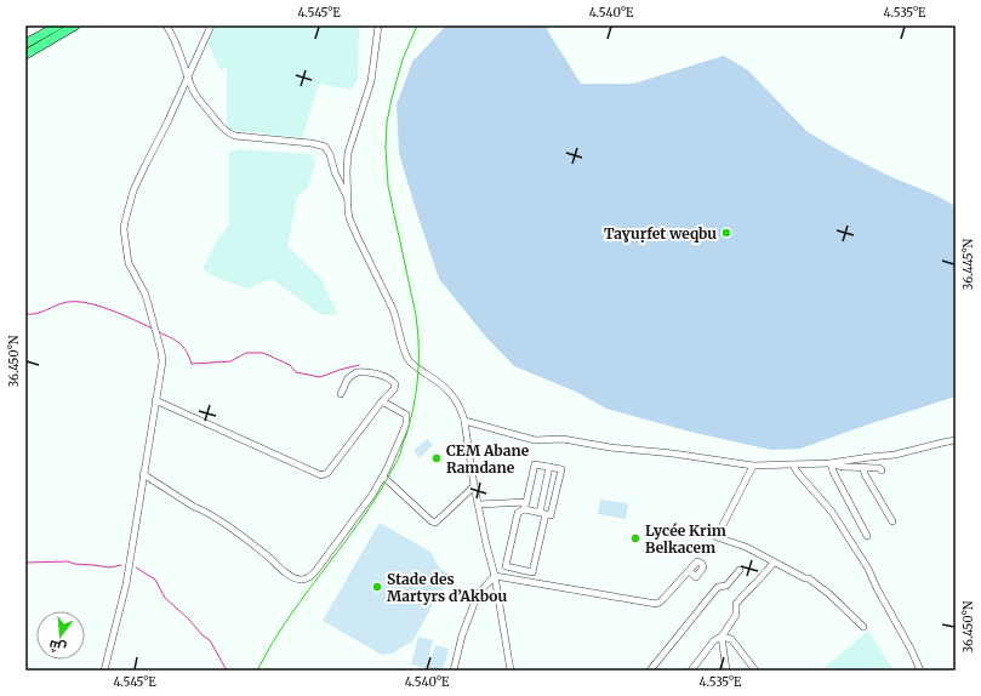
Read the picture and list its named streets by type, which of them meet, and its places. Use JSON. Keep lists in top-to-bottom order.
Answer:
{
  "places": [
    "Taɣuṛfet weqbu",
    "CEM Abane Ramdane",
    "Lycée Krim Belkacem",
    "Stade des Martyrs d’Akbou"
  ],
  "north": "bottom",
  "coordinates": [
    "4.545°E",
    "4.540°E",
    "4.535°E",
    "36.445°N",
    "36.450°N"
  ]
}
